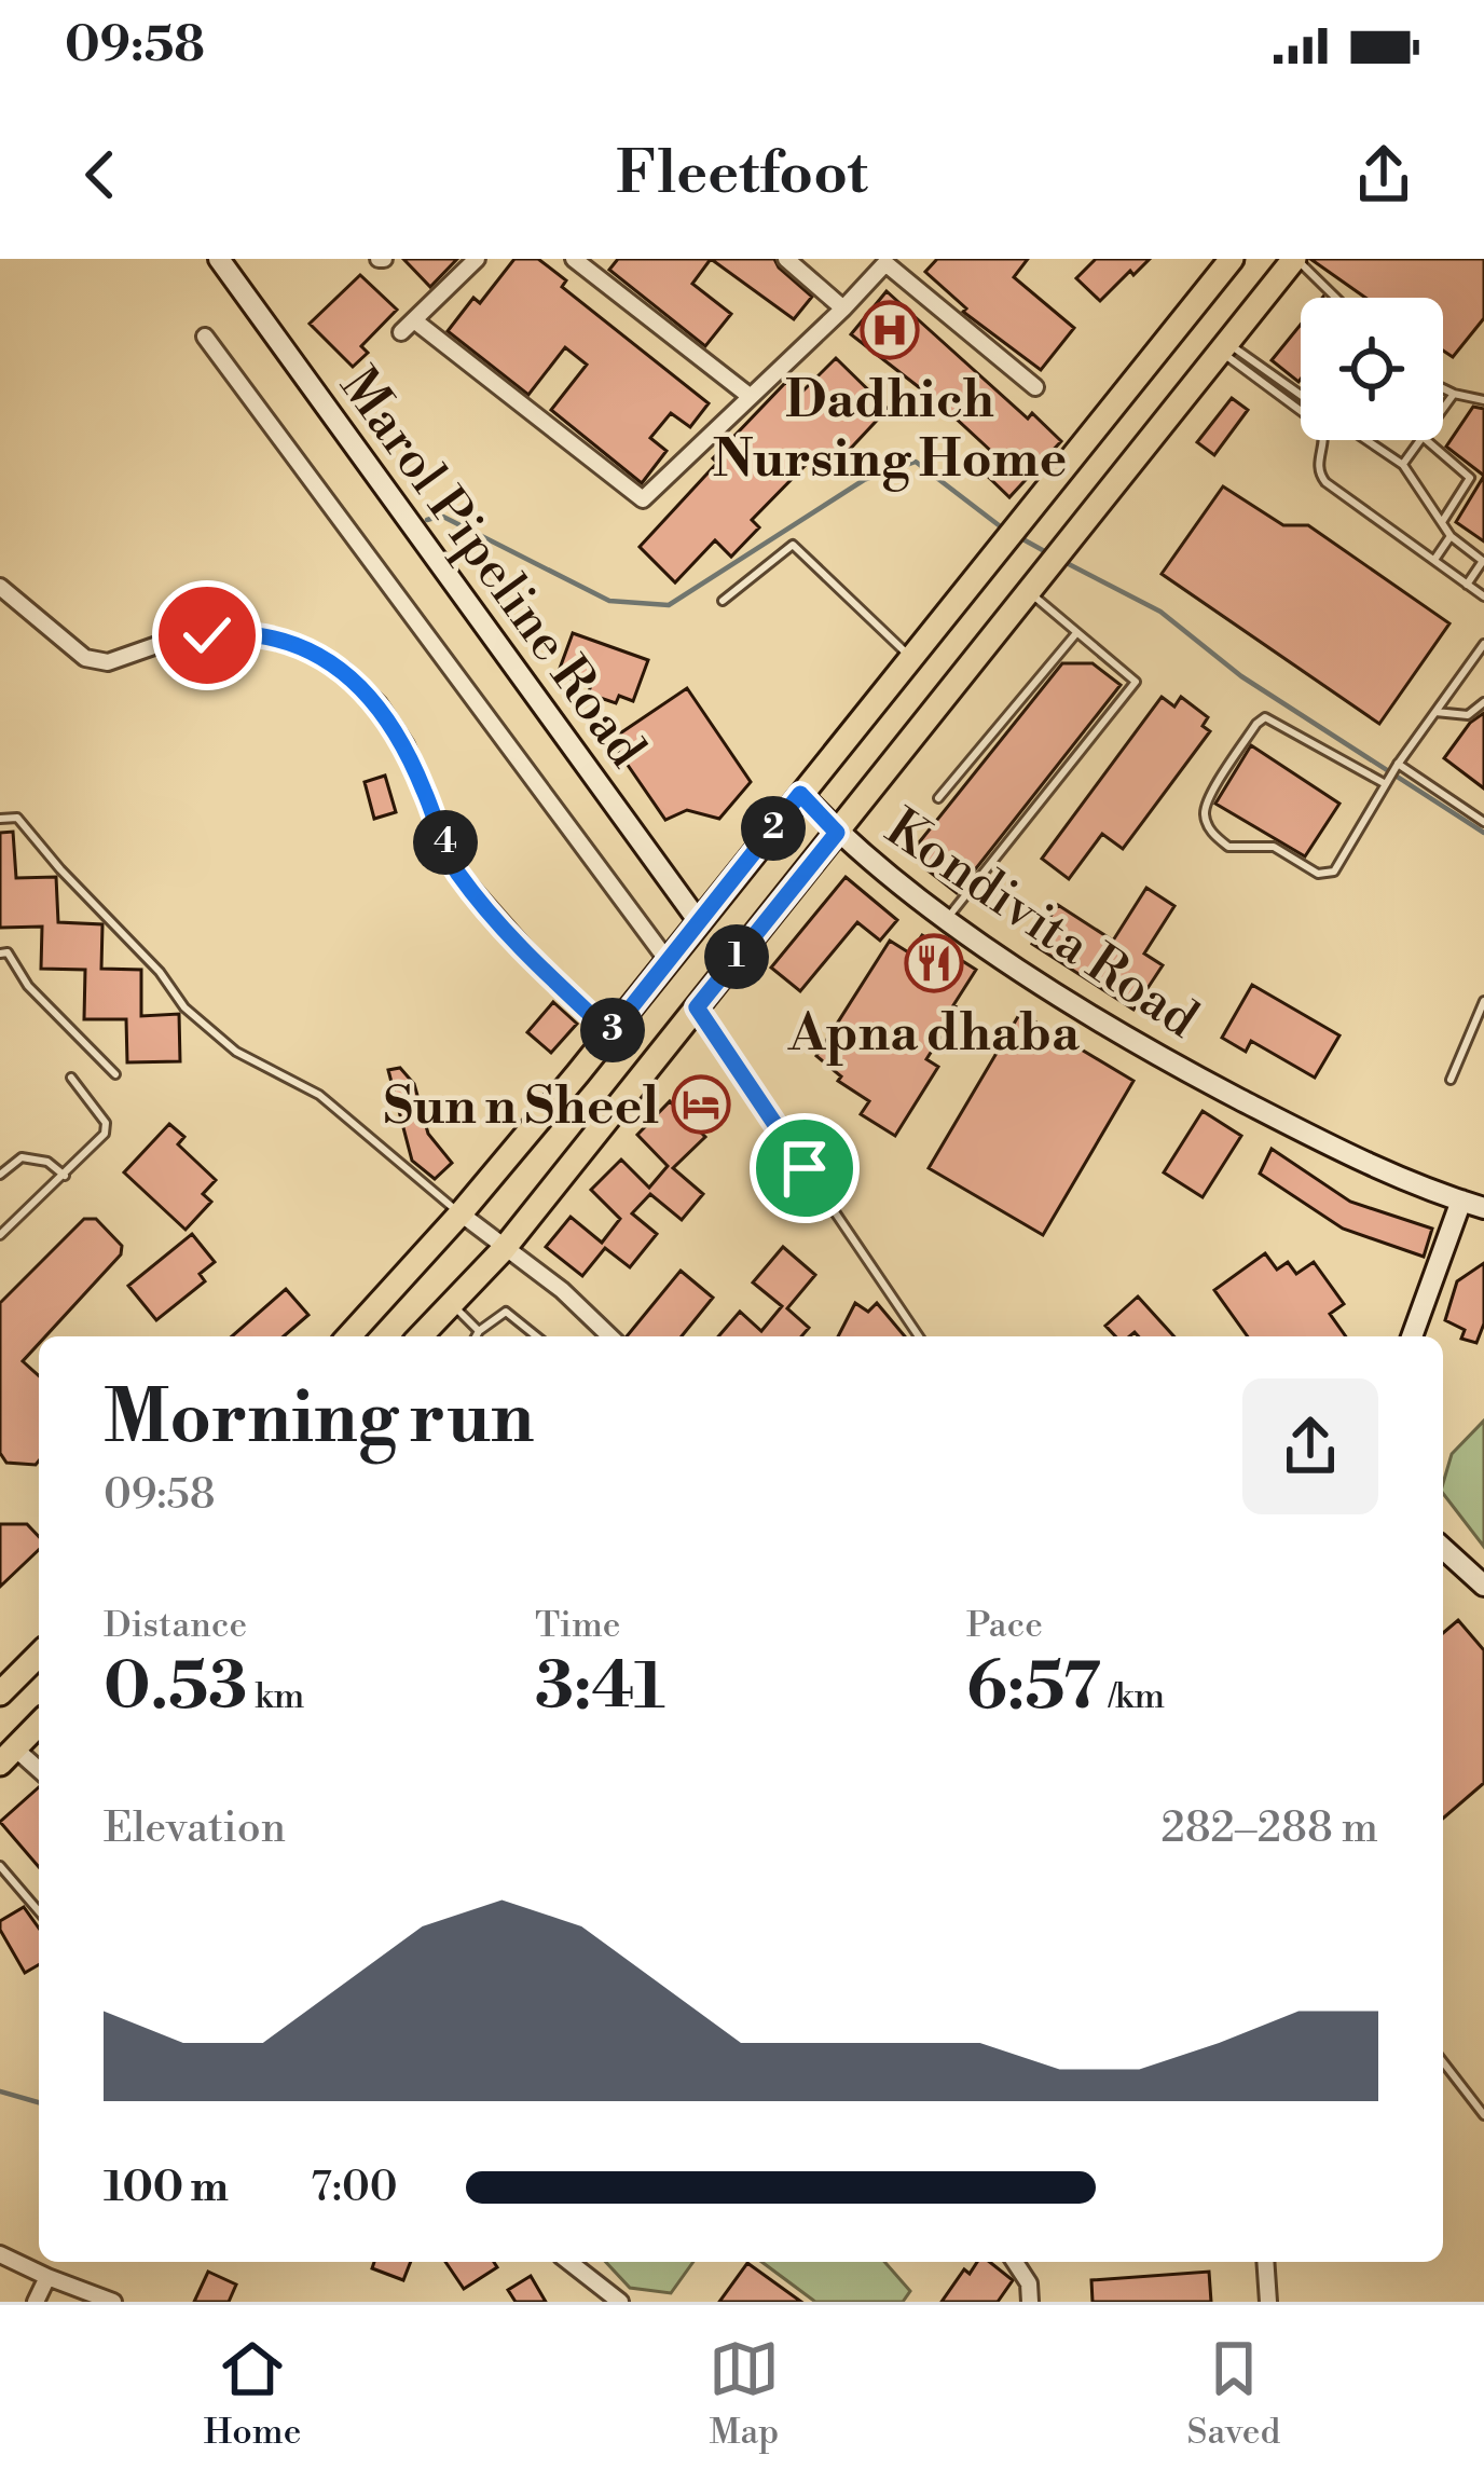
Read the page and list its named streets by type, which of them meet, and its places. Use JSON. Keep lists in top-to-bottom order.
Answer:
{
  "streets": {
    "street": ["Marol Pipeline Road", "Kondivita Road"]
  },
  "places": {
    "hospital": ["Dadhich Nursing Home"],
    "restaurant": ["Apna dhaba"],
    "hotel": ["Sun n Sheel"]
  },
  "page": {
    "status": "09:58",
    "header": "Fleetfoot",
    "pins": [
      "2",
      "4",
      "1",
      "3"
    ],
    "heading": ["Morning run", "09:58"],
    "stats": [
      ["Distance", "0.53 km"],
      ["Time", "3:41"],
      ["Pace", "6:57 /km"]
    ],
    "chart": ["Elevation", "282–288 m"],
    "list": [
      {
        "name": "100 m",
        "note": "7:00"
      }
    ],
    "tabs": ["Home", "Map", "Saved"]
  }
}
